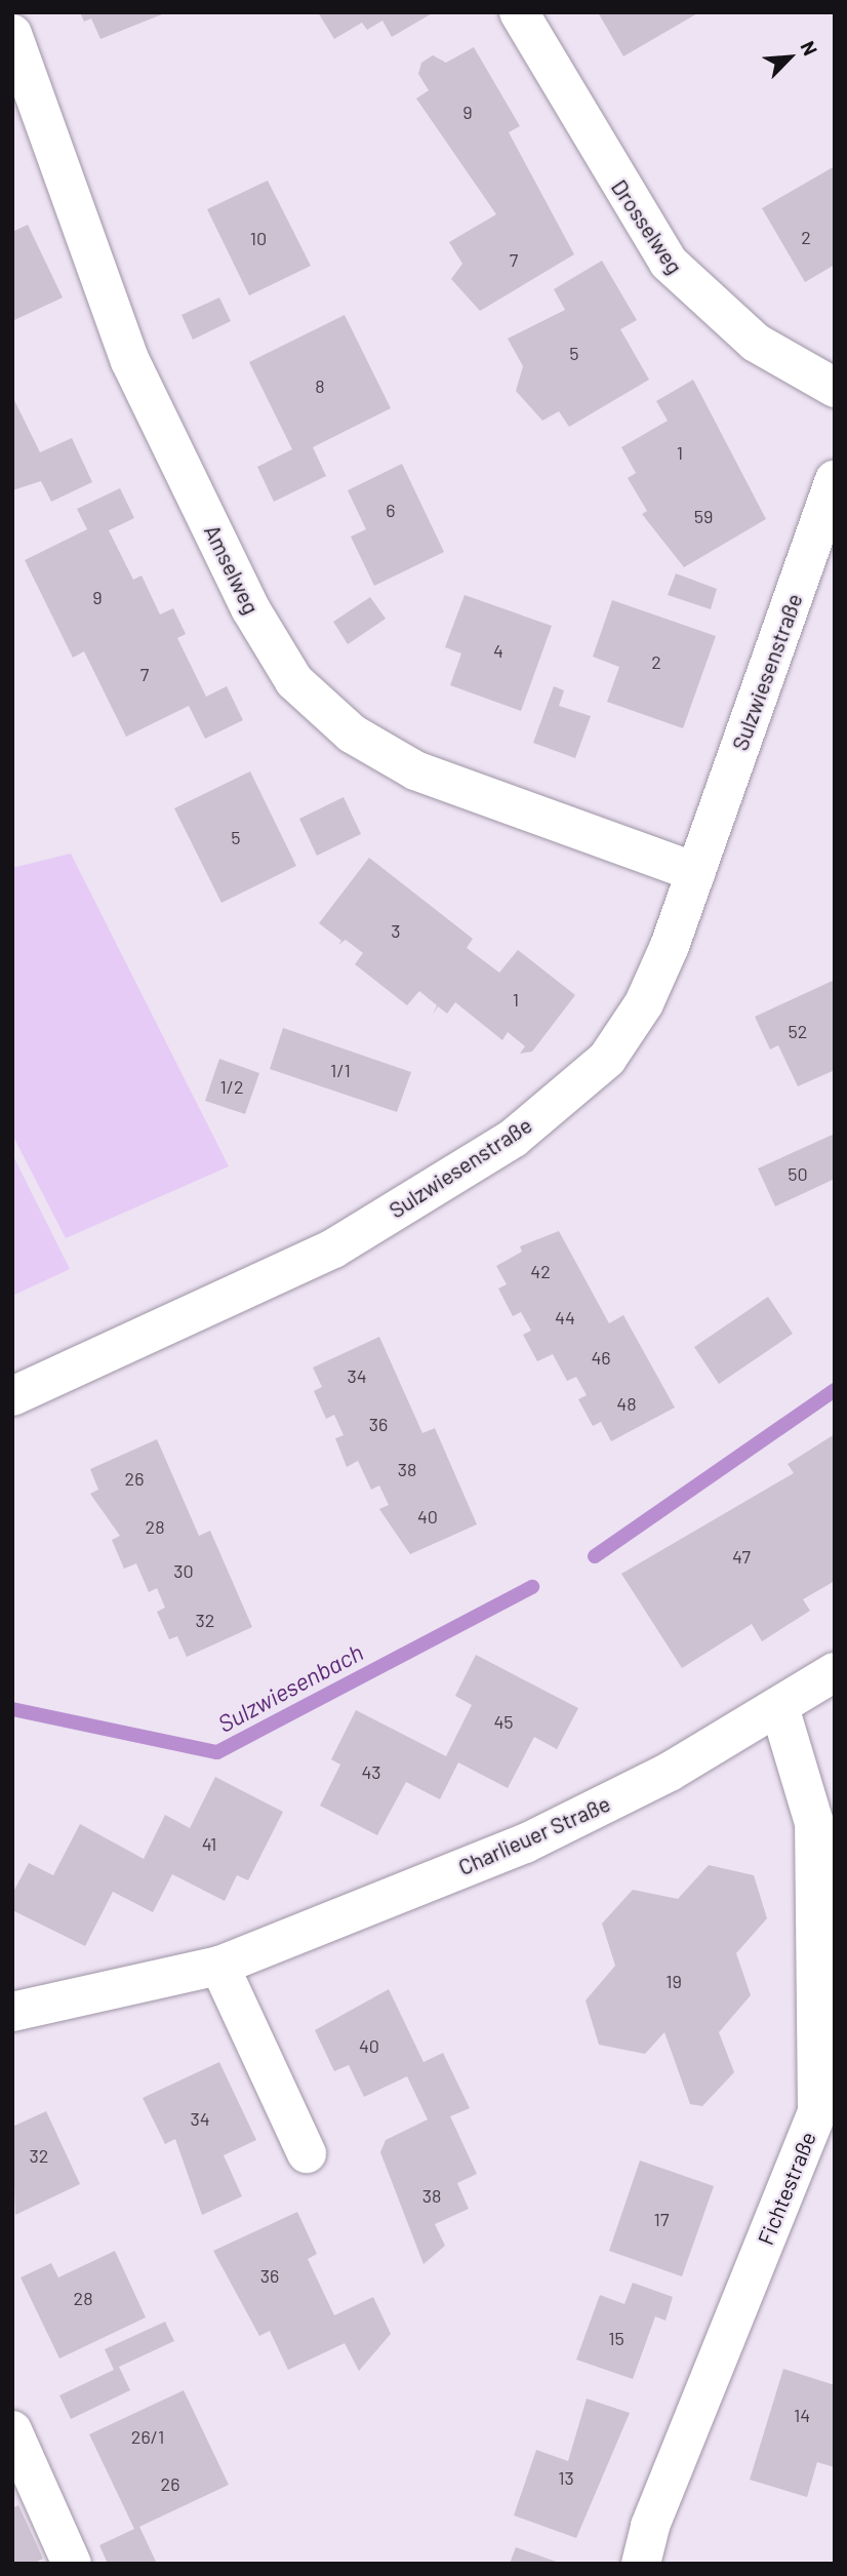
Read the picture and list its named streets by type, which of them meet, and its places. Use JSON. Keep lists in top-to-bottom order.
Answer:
{
  "streets": {
    "street": [
      "Drosselweg",
      "Amselweg",
      "Sulzwiesenstraße",
      "Charlieuer Straße",
      "Fichtestraße"
    ]
  },
  "crossings": [
    ["Amselweg", "Sulzwiesenstraße"],
    ["Charlieuer Straße", "Fichtestraße"]
  ],
  "water": ["Sulzwiesenbach"],
  "house_numbers": [
    "9",
    "2",
    "10",
    "7",
    "5",
    "8",
    "1",
    "6",
    "59",
    "9",
    "4",
    "2",
    "7",
    "5",
    "3",
    "1",
    "52",
    "1/1",
    "1/2",
    "50",
    "42",
    "44",
    "46",
    "34",
    "48",
    "36",
    "38",
    "26",
    "40",
    "28",
    "47",
    "30",
    "32",
    "45",
    "43",
    "41",
    "19",
    "40",
    "34",
    "32",
    "38",
    "17",
    "36",
    "28",
    "15",
    "14",
    "26/1",
    "13",
    "26"
  ],
  "north": "top right"
}
